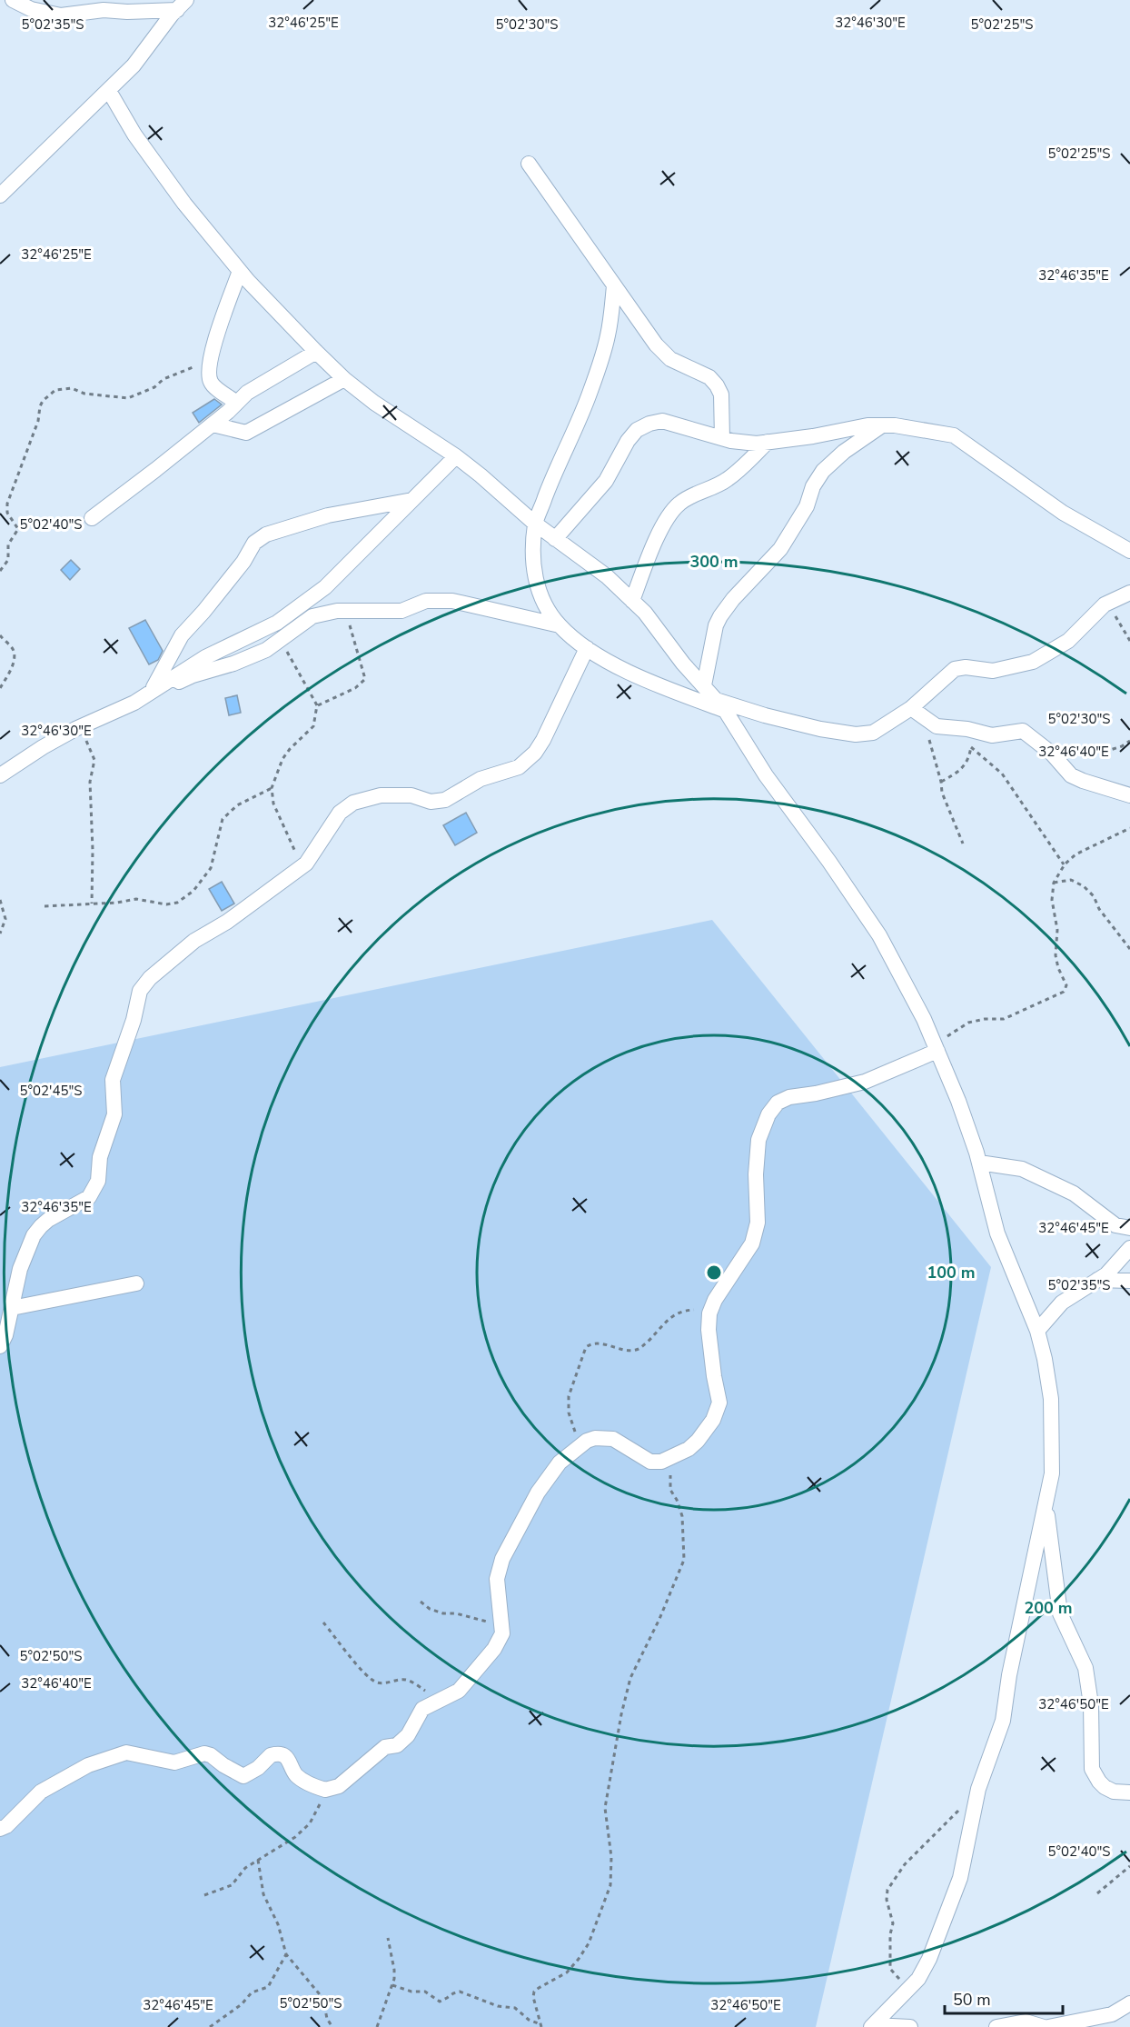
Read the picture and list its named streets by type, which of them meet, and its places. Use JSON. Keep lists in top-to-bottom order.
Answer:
{
  "scale_bar": "50 m",
  "coordinates": [
    "32°46'30\"E",
    "32°46'25\"E",
    "5°02'35\"S",
    "5°02'30\"S",
    "5°02'25\"S",
    "32°46'35\"E",
    "5°02'40\"S",
    "32°46'40\"E",
    "5°02'45\"S",
    "32°46'45\"E",
    "5°02'50\"S",
    "32°46'50\"E"
  ],
  "rings": ["300 m", "100 m", "200 m"]
}
